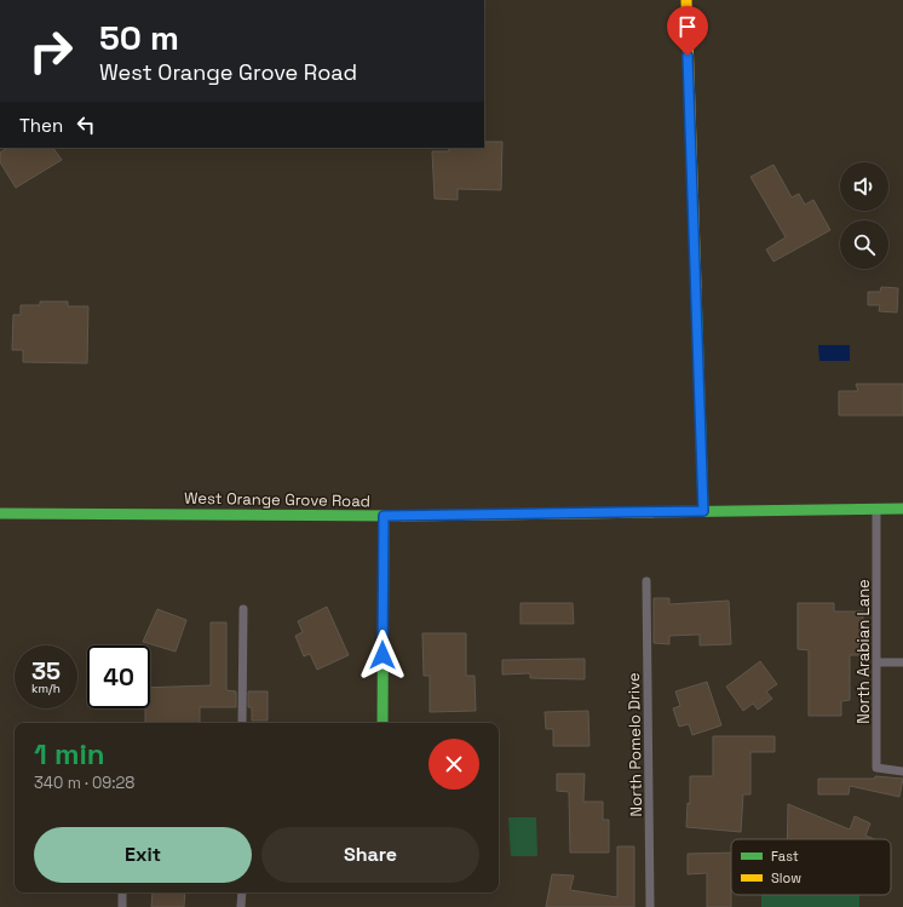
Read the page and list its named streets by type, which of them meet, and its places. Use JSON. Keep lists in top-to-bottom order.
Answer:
{
  "streets": {
    "main road": ["West Orange Grove Road"],
    "lane": ["North Arabian Lane", "North Pomelo Drive"]
  },
  "crossings": [
    ["West Orange Grove Road", "North Arabian Lane"]
  ],
  "legend": ["Fast", "Slow"],
  "page": {
    "turn": ["50 m", "West Orange Grove Road"],
    "then": "Then",
    "speed": "35 km/h",
    "limit": "40",
    "heading": ["1 min", "340 m · 09:28"],
    "buttons": ["Exit", "Share"]
  }
}
